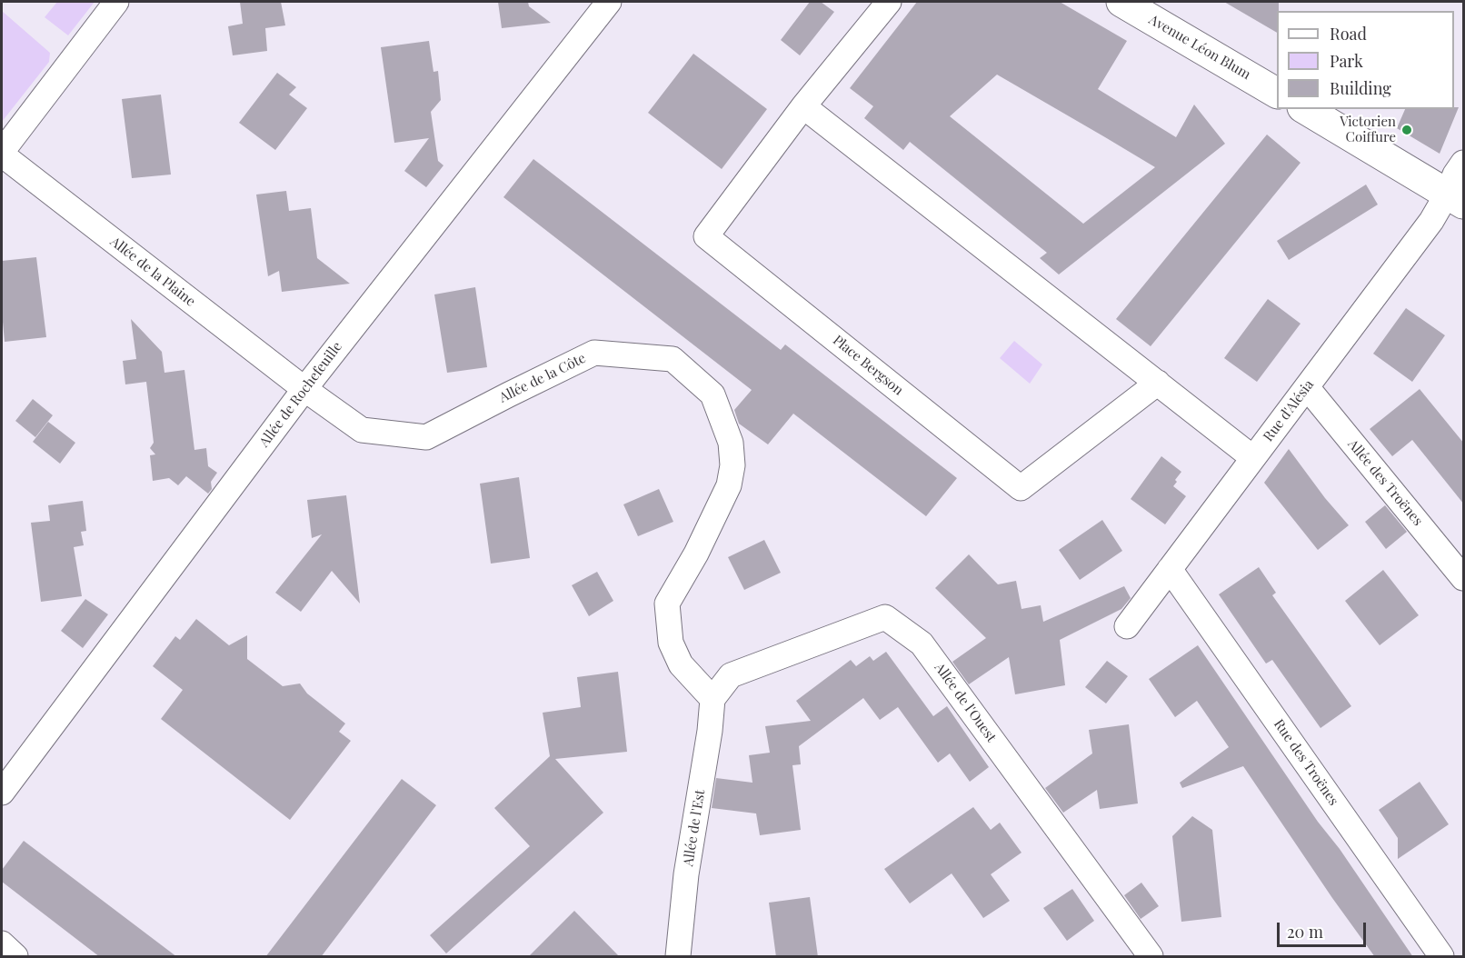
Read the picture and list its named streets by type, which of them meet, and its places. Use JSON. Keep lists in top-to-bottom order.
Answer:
{
  "streets": {
    "main road": ["Avenue Léon Blum"],
    "street": [
      "Allée de la Plaine",
      "Place Bergson",
      "Allée de la Côte",
      "Allée de Rochefeuille",
      "Rue d'Alésia",
      "Allée des Troënes",
      "Allée de l'Ouest",
      "Rue des Troënes",
      "Allée de l'Est"
    ]
  },
  "crossings": [
    ["Allée de la Plaine", "Allée de la Côte"],
    ["Allée de la Plaine", "Allée de Rochefeuille"],
    ["Allée de la Côte", "Allée de Rochefeuille"],
    ["Allée de la Côte", "Allée de l'Ouest"],
    ["Allée de la Côte", "Allée de l'Est"],
    ["Rue d'Alésia", "Allée des Troënes"],
    ["Rue d'Alésia", "Rue des Troënes"],
    ["Allée de l'Ouest", "Allée de l'Est"]
  ],
  "places": ["Victorien Coiffure"],
  "legend": ["Road", "Park", "Building"],
  "scale_bar": "20 m"
}
